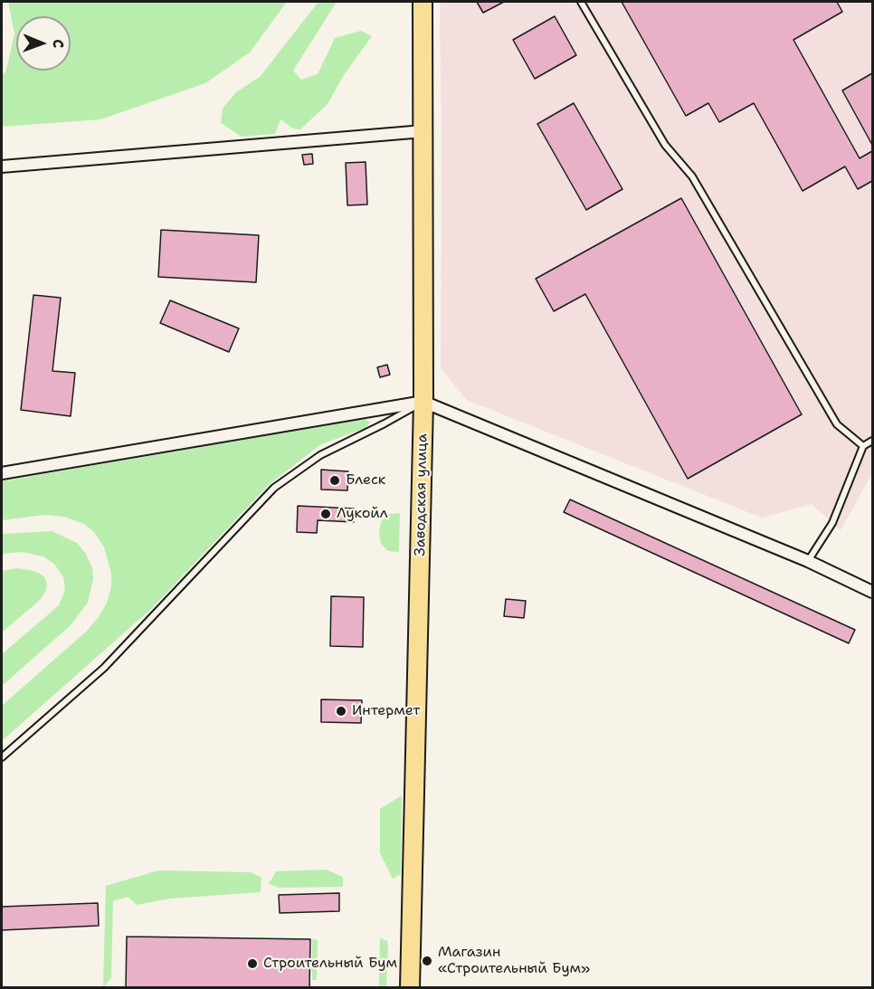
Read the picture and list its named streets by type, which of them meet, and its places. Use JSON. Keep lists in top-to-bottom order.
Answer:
{
  "streets": {
    "main road": ["Заводская улица"]
  },
  "places": [
    "Блеск",
    "Лукойл",
    "Интермет",
    "Магазин «Строительный Бум»",
    "Строительный Бум"
  ],
  "north": "right"
}
